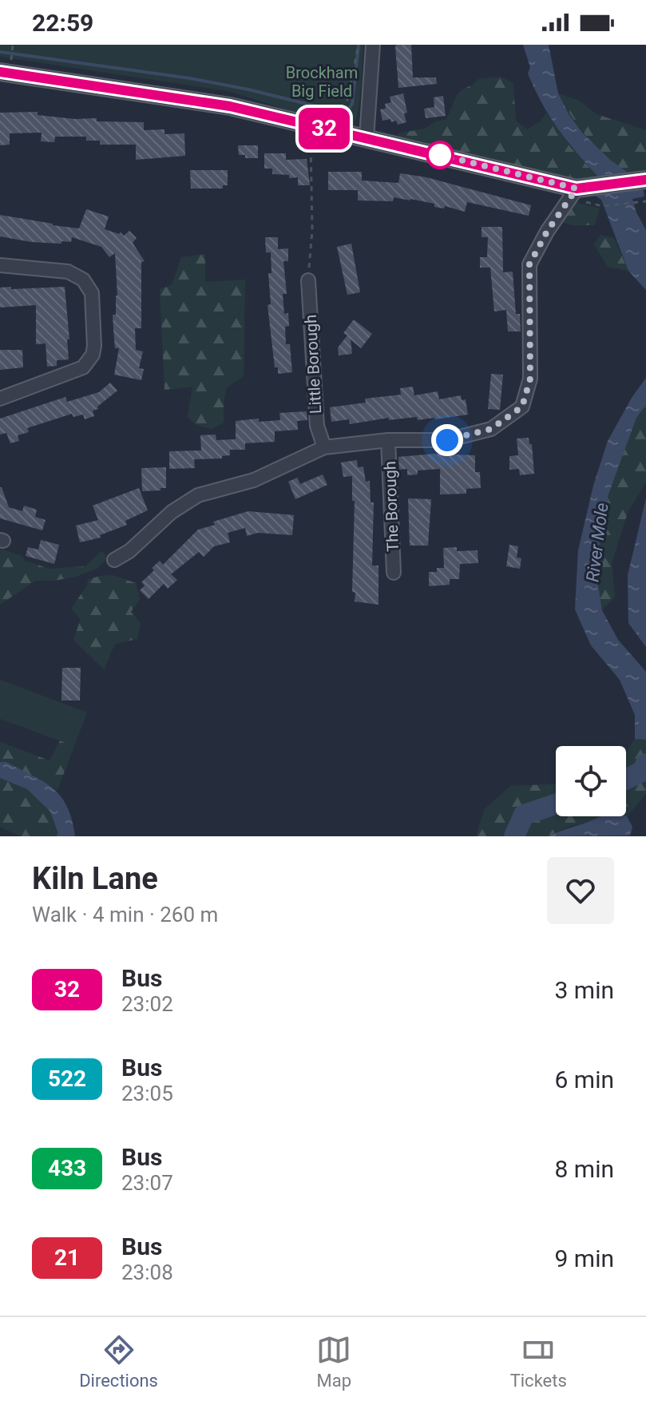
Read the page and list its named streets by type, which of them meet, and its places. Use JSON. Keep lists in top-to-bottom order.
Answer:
{
  "streets": {
    "street": ["Little Borough", "The Borough"]
  },
  "crossings": [
    ["Little Borough", "The Borough"]
  ],
  "water": ["River Mole"],
  "parks": ["Brockham Big Field"],
  "lines": ["bus line 32"],
  "page": {
    "status": "22:59",
    "on_map": "32",
    "heading": ["Kiln Lane", "Walk · 4 min · 260 m"],
    "list": [
      {
        "mark": "32",
        "name": "Bus",
        "note": "23:02",
        "value": "3 min"
      },
      {
        "mark": "522",
        "name": "Bus",
        "note": "23:05",
        "value": "6 min"
      },
      {
        "mark": "433",
        "name": "Bus",
        "note": "23:07",
        "value": "8 min"
      },
      {
        "mark": "21",
        "name": "Bus",
        "note": "23:08",
        "value": "9 min"
      }
    ],
    "tabs": ["Directions", "Map", "Tickets"]
  }
}
